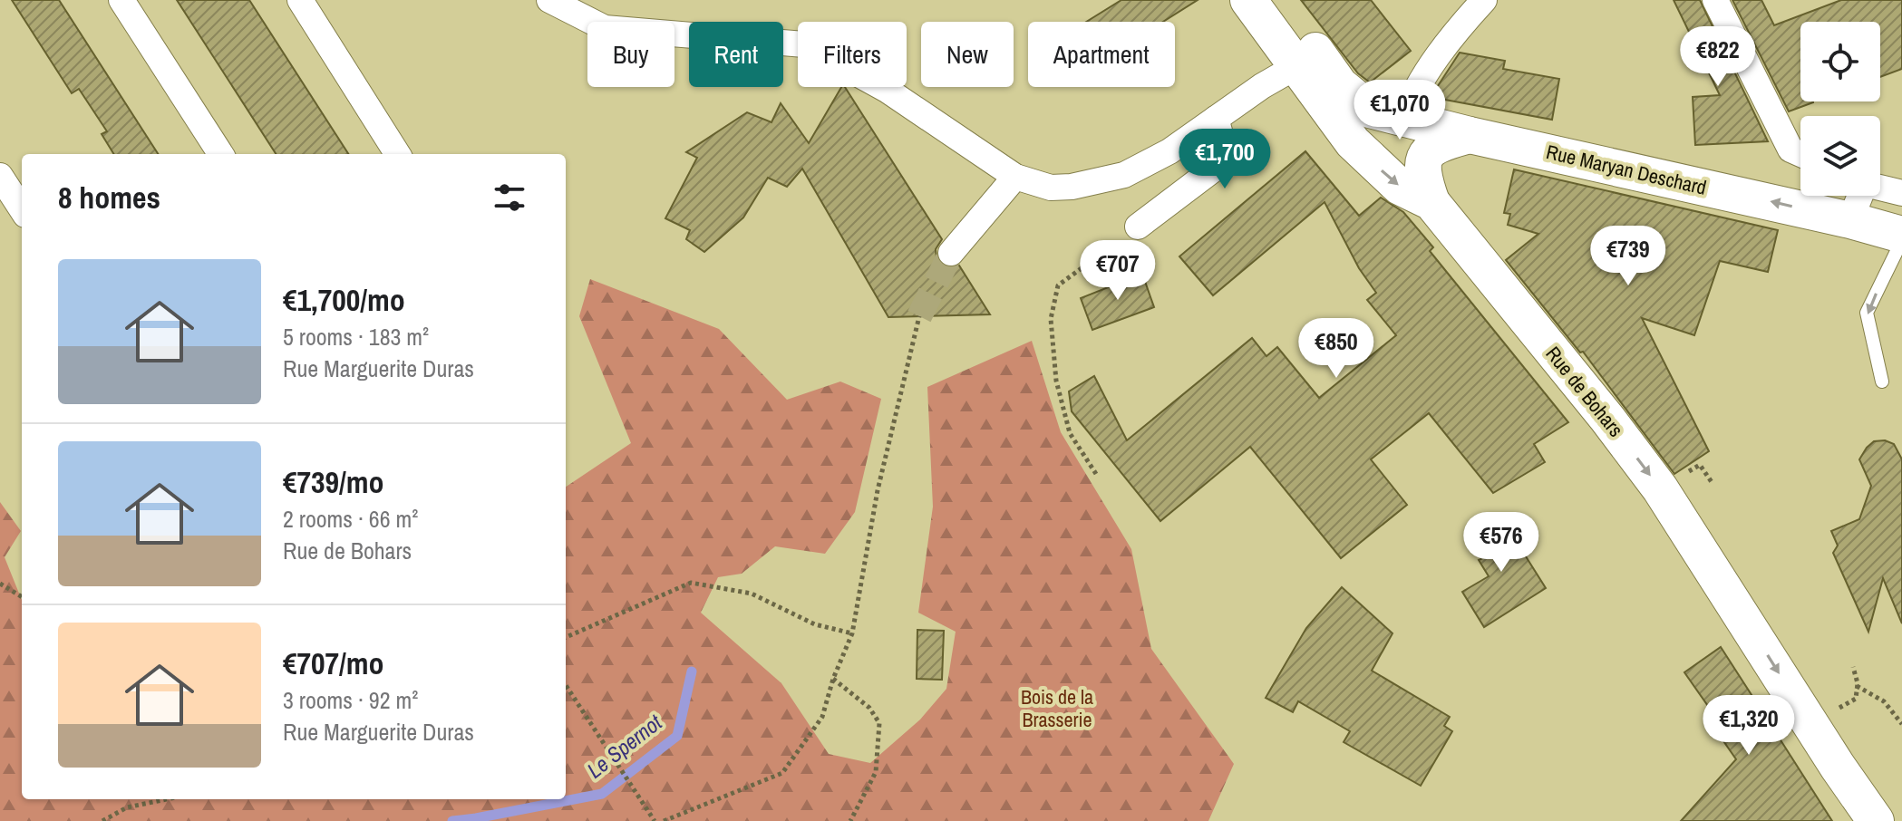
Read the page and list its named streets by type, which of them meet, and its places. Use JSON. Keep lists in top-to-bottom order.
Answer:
{
  "streets": {
    "main road": ["Rue Maryan Deschard", "Rue de Bohars"]
  },
  "crossings": [
    ["Rue Maryan Deschard", "Rue de Bohars"]
  ],
  "one_way": ["Rue Maryan Deschard", "Rue de Bohars"],
  "water": ["Le Spernot"],
  "parks": ["Bois de la Brasserie"],
  "page": {
    "chip": [
      "Buy",
      "Rent",
      "Filters",
      "New",
      "Apartment"
    ],
    "price": [
      "€822",
      "€1,070",
      "€1,700",
      "€739",
      "€707",
      "€850",
      "€576",
      "€1,320"
    ],
    "heading": "8 homes",
    "list": [
      {
        "name": "€1,700/mo",
        "note": "5 rooms · 183 m² · Rue Marguerite Duras"
      },
      {
        "name": "€739/mo",
        "note": "2 rooms · 66 m² · Rue de Bohars"
      },
      {
        "name": "€707/mo",
        "note": "3 rooms · 92 m² · Rue Marguerite Duras"
      }
    ]
  }
}
